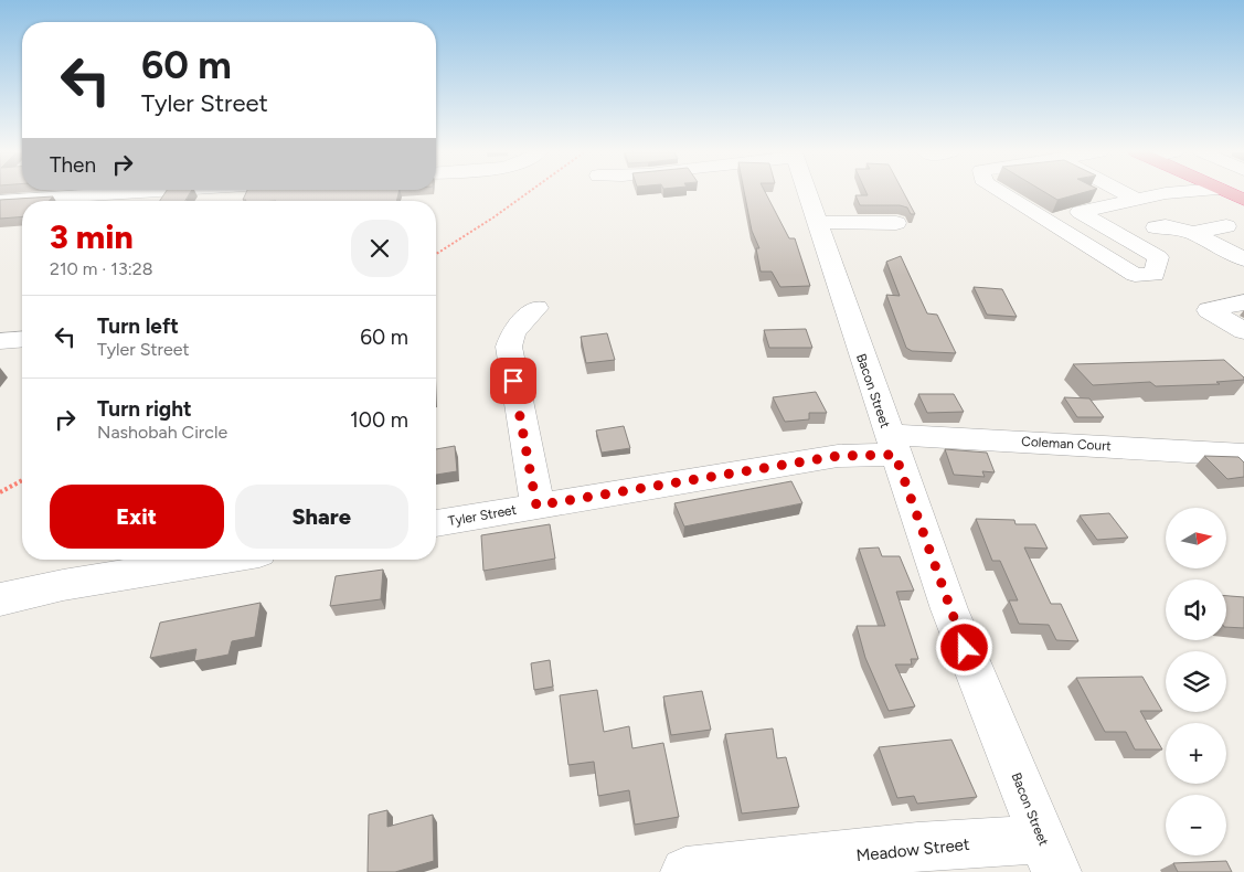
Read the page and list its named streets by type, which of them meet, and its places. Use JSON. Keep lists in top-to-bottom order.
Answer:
{
  "streets": {
    "street": [
      "Bacon Street",
      "Coleman Court",
      "Tyler Street",
      "Meadow Street"
    ]
  },
  "crossings": [
    ["Bacon Street", "Coleman Court"],
    ["Bacon Street", "Tyler Street"],
    ["Bacon Street", "Meadow Street"],
    ["Coleman Court", "Tyler Street"]
  ],
  "north": "right",
  "page": {
    "turn": ["60 m", "Tyler Street"],
    "then": "Then",
    "heading": ["3 min", "210 m · 13:28"],
    "list": [
      {
        "name": "Turn left",
        "note": "Tyler Street",
        "value": "60 m"
      },
      {
        "name": "Turn right",
        "note": "Nashobah Circle",
        "value": "100 m"
      }
    ],
    "buttons": ["Exit", "Share"],
    "map_buttons": ["+", "−"]
  }
}
